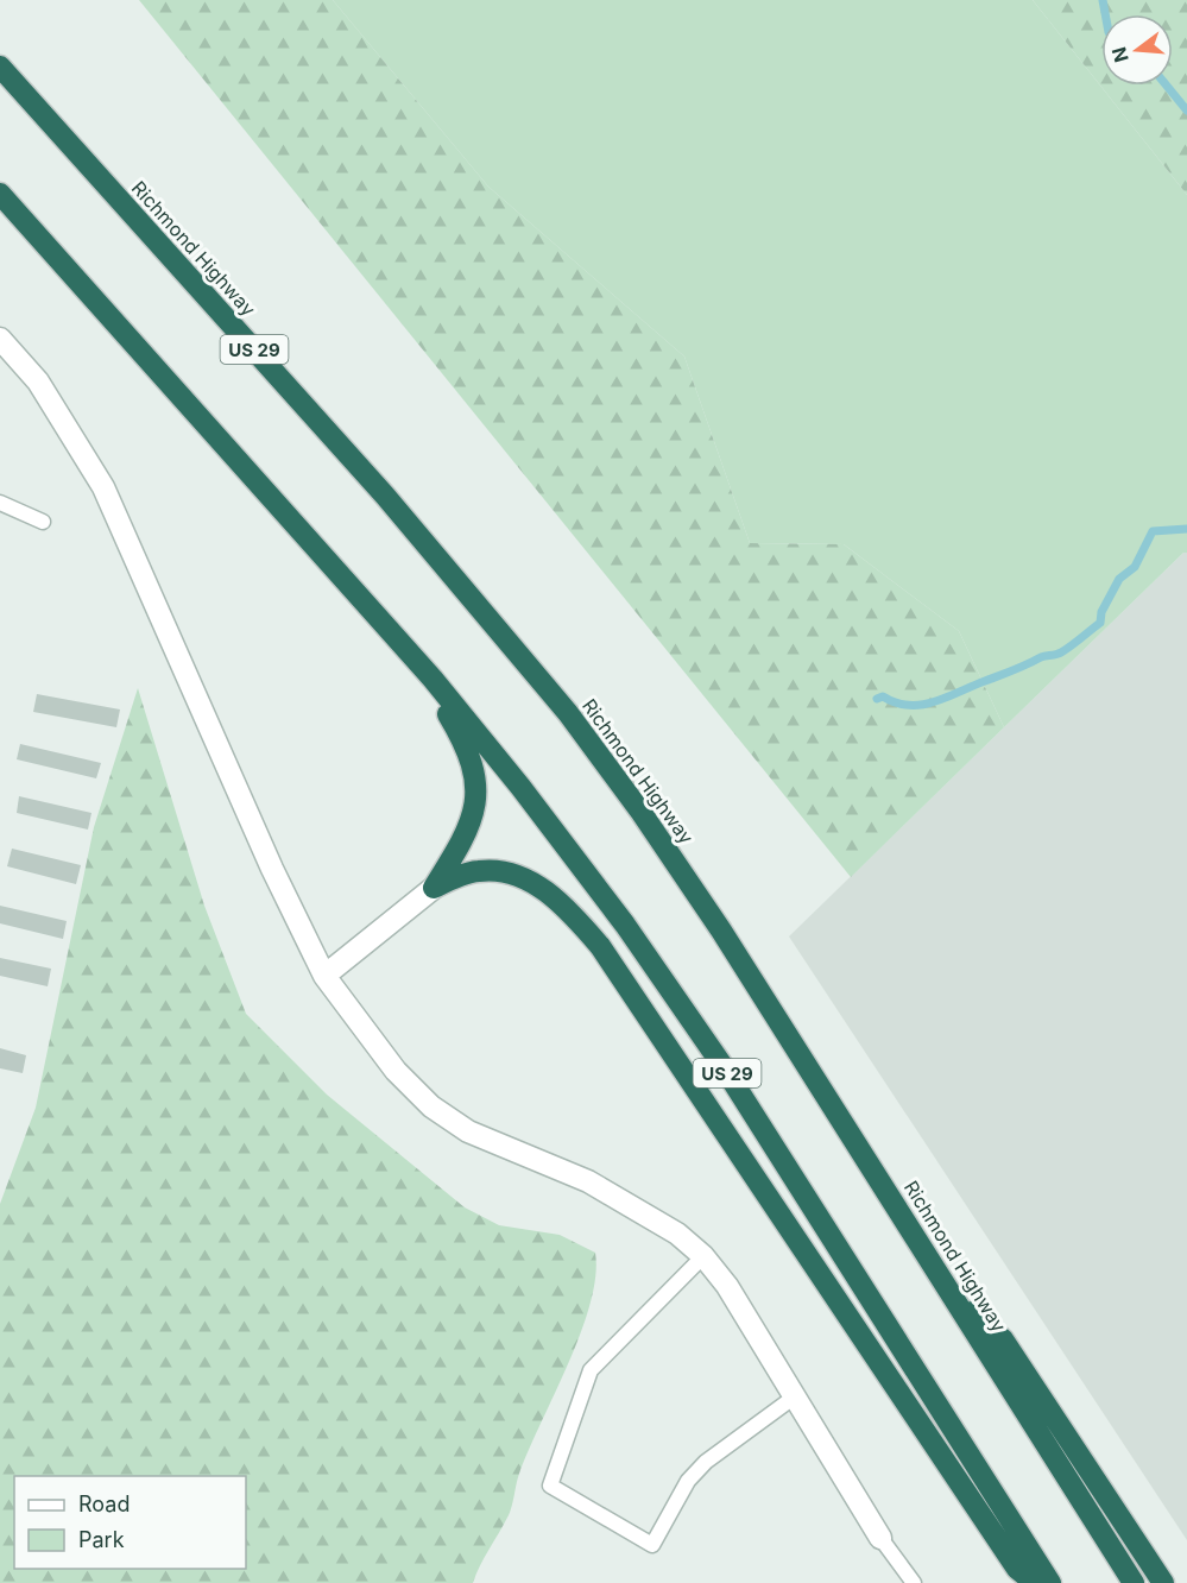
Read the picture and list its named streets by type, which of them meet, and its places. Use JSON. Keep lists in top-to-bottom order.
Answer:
{
  "streets": {
    "highway": ["Richmond Highway", "US 29"]
  },
  "legend": ["Road", "Park"],
  "north": "left"
}
